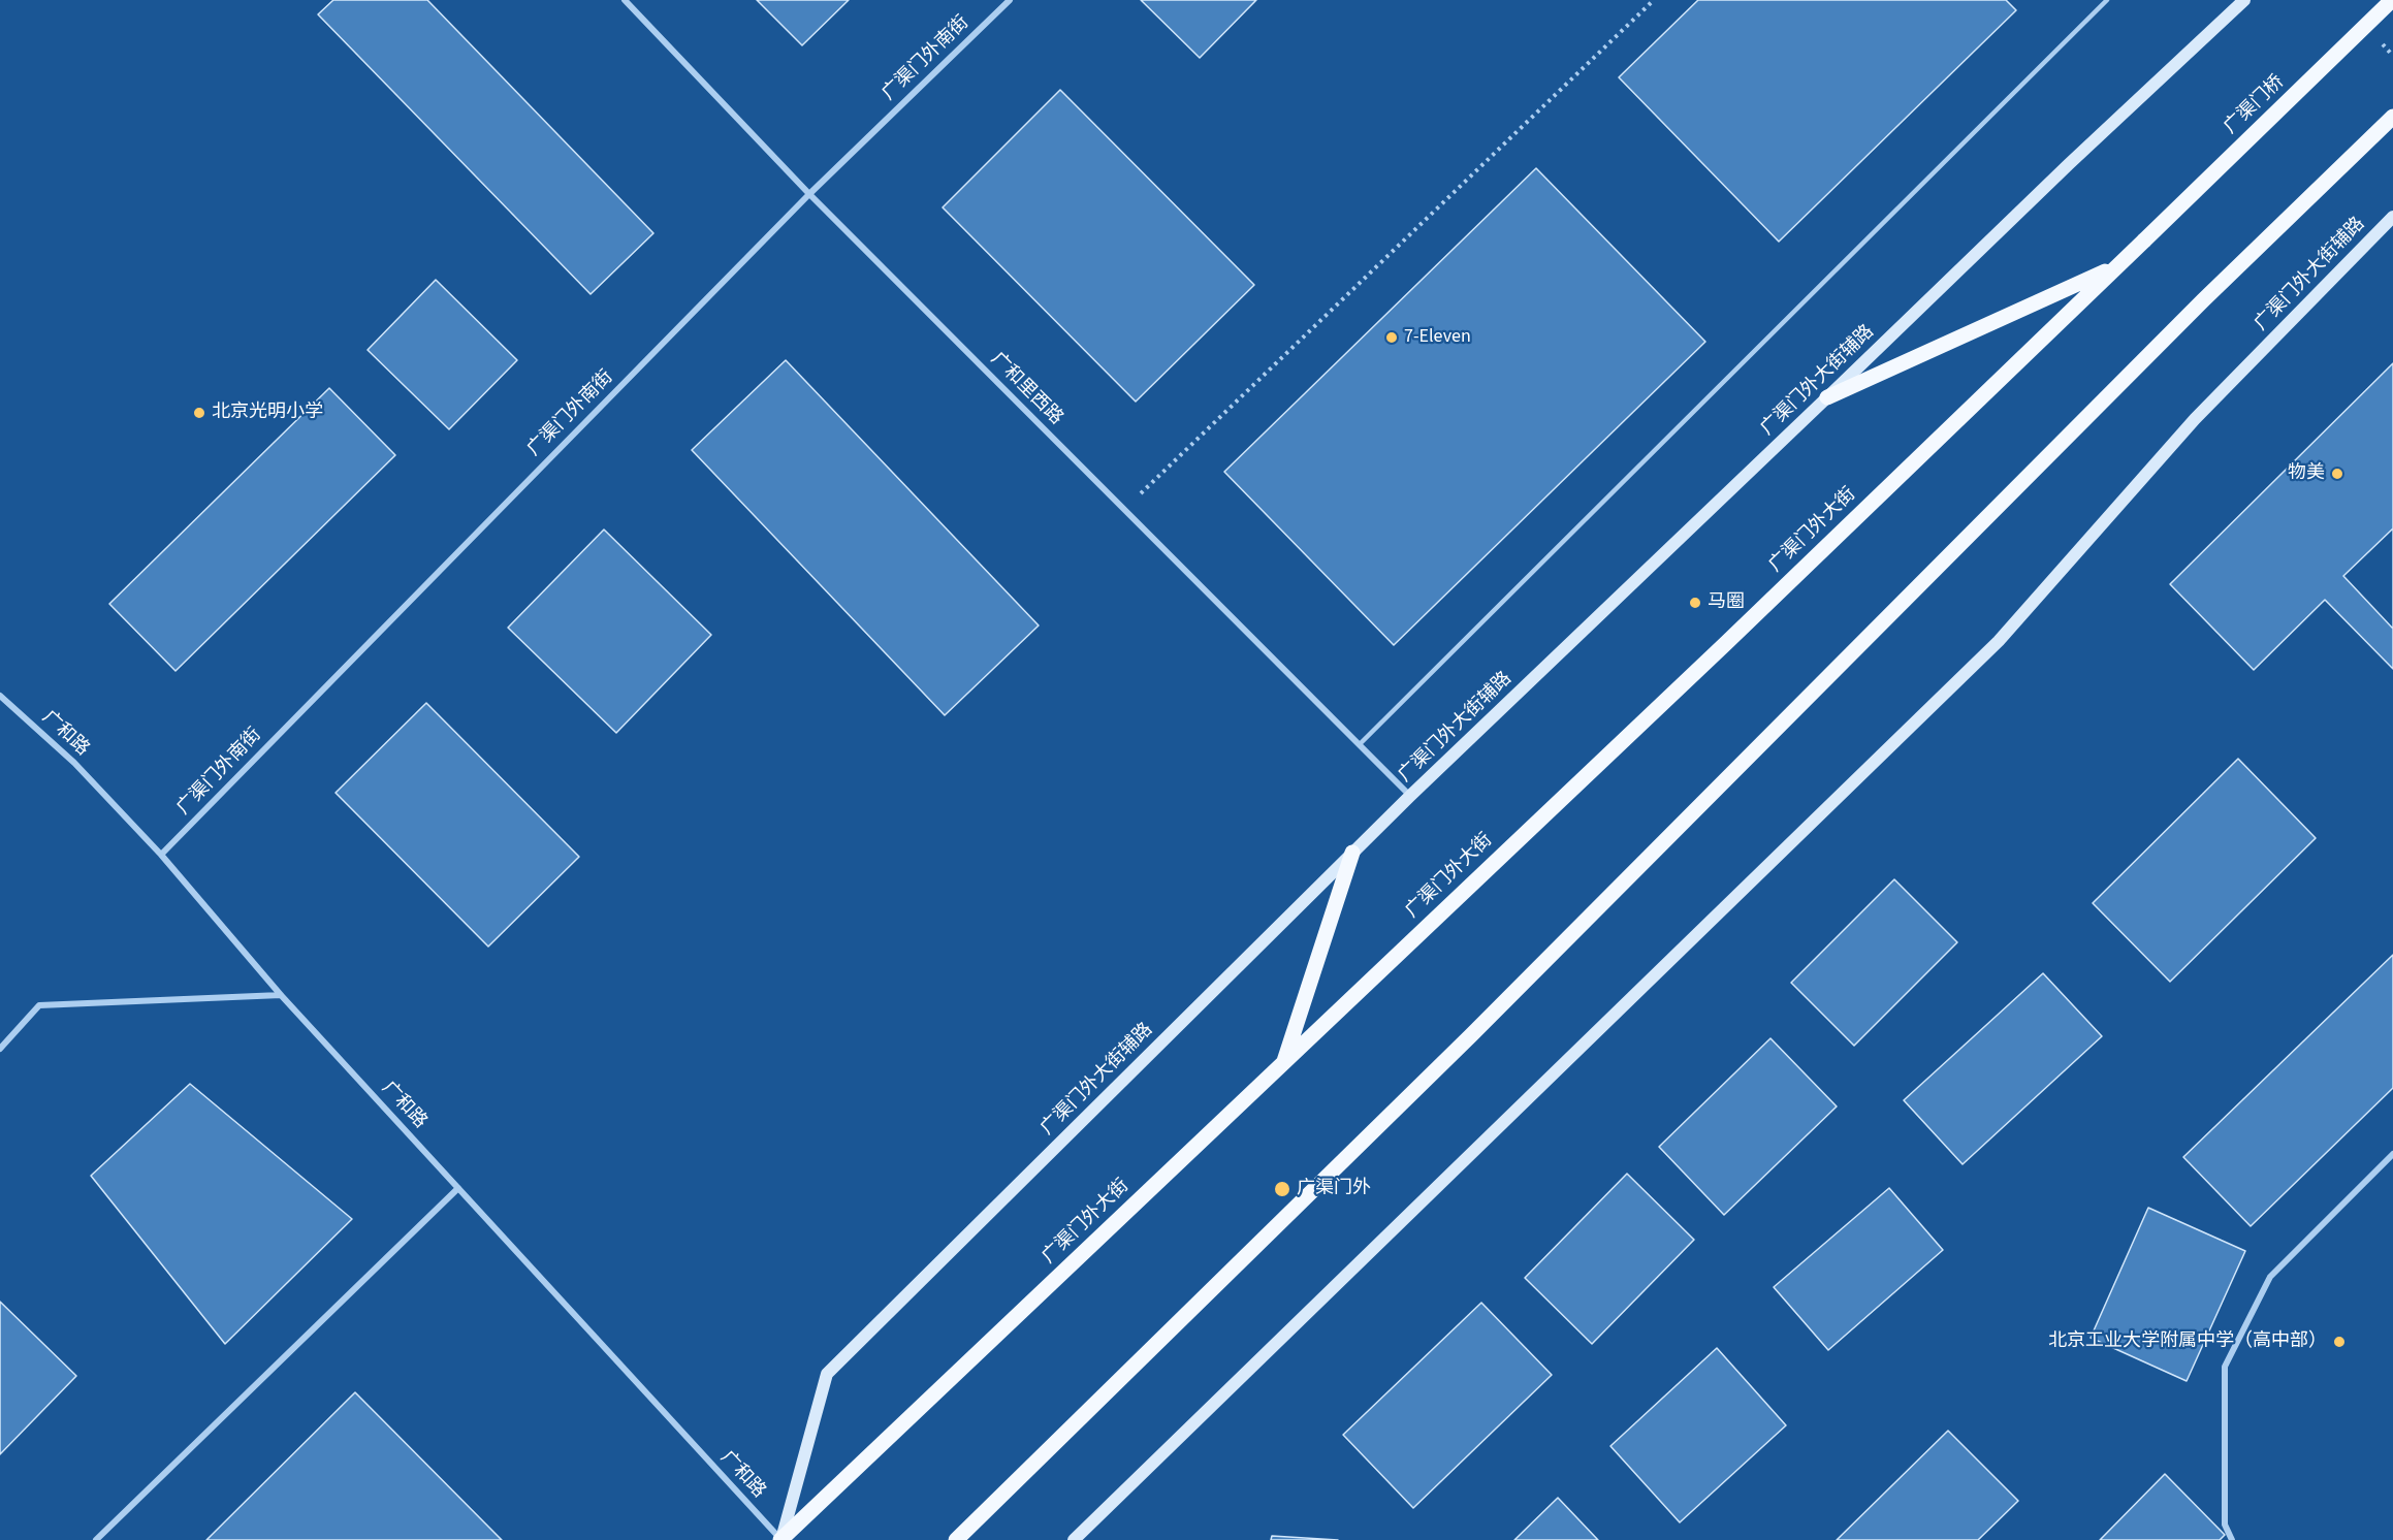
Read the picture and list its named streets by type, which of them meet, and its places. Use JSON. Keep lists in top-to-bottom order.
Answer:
{
  "streets": {
    "main road": ["广渠门桥", "广渠门外大街"],
    "street": [
      "广渠门外南街",
      "广渠门外大街辅路",
      "广和里西路",
      "广和路"
    ]
  },
  "crossings": [
    ["广渠门外南街", "广和里西路"],
    ["广渠门外南街", "广和路"],
    ["广渠门桥", "广渠门外大街"],
    ["广渠门外大街辅路", "广和里西路"],
    ["广渠门外大街辅路", "广渠门外大街"],
    ["广渠门外大街辅路", "广和路"],
    ["广渠门外大街", "广和路"]
  ],
  "places": [
    "7-Eleven",
    "北京光明小学",
    "物美",
    "马圈",
    "广渠门外",
    "北京工业大学附属中学（高中部）"
  ]
}
